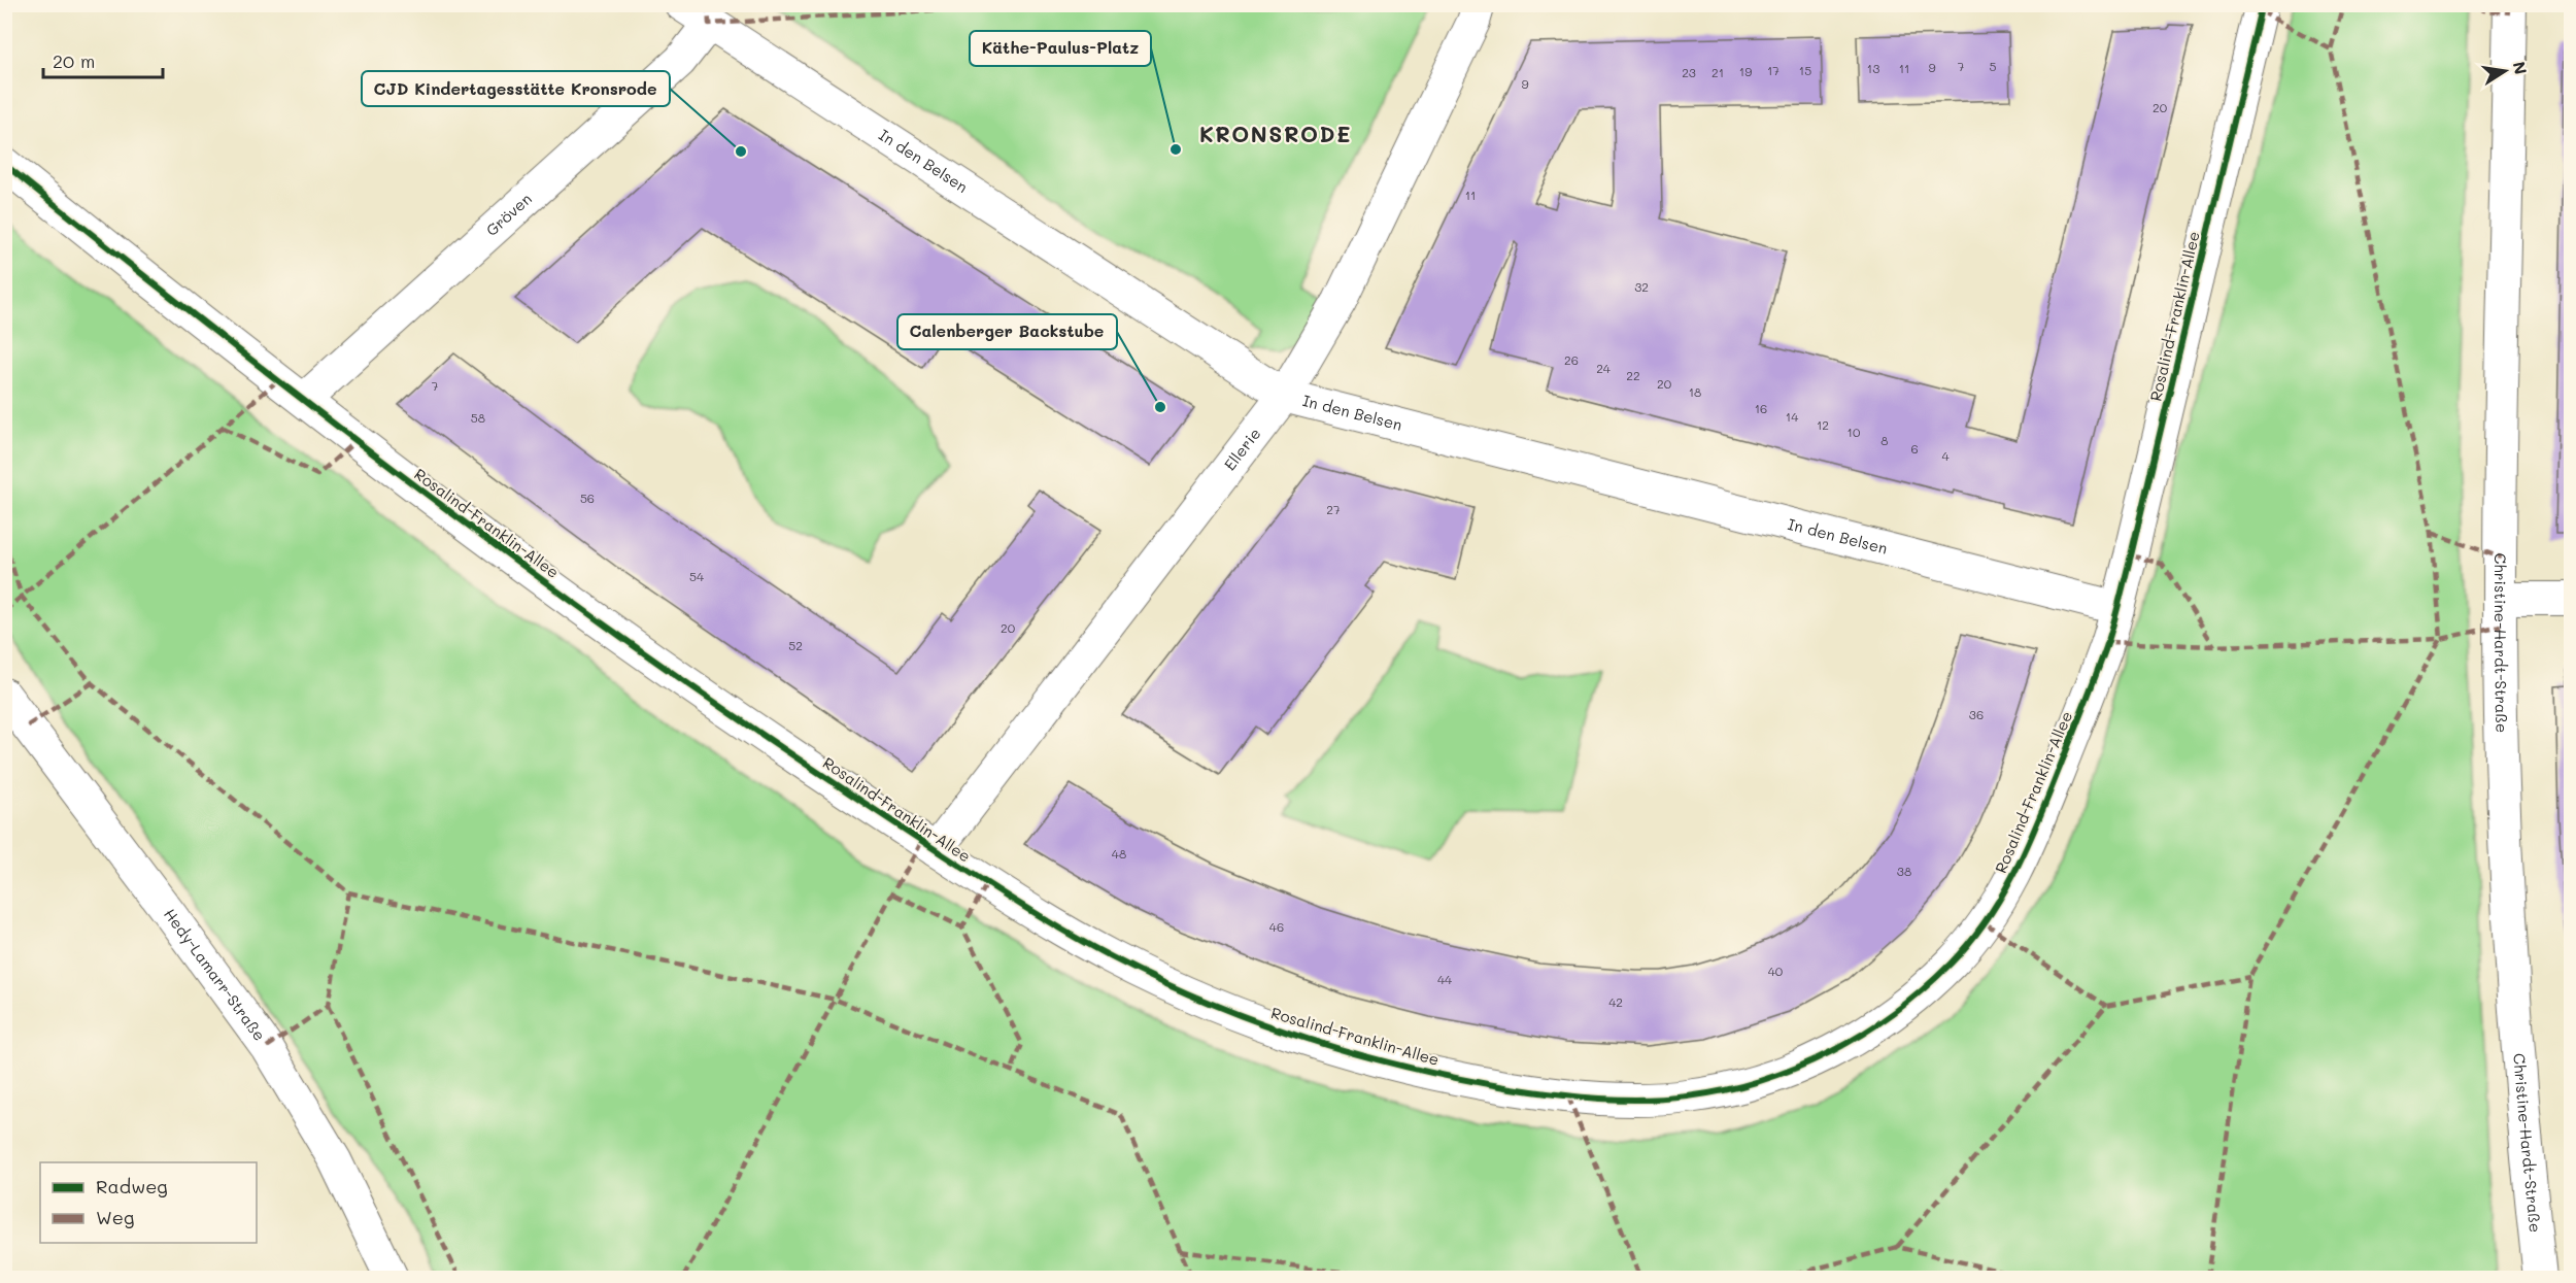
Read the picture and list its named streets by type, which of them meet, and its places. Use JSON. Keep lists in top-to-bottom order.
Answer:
{
  "streets": {
    "street": [
      "In den Belsen",
      "Gröven",
      "Rosalind-Franklin-Allee",
      "Ellerie",
      "Christine-Hardt-Straße",
      "Hedy-Lamarr-Straße"
    ]
  },
  "crossings": [
    ["In den Belsen", "Gröven"],
    ["In den Belsen", "Rosalind-Franklin-Allee"],
    ["In den Belsen", "Ellerie"],
    ["Gröven", "Rosalind-Franklin-Allee"],
    ["Rosalind-Franklin-Allee", "Ellerie"]
  ],
  "districts": ["KRONSRODE"],
  "places": ["Käthe-Paulus-Platz", "CJD Kindertagesstätte Kronsrode", "Calenberger Backstube"],
  "house_numbers": [
    "7",
    "5",
    "9",
    "13",
    "11",
    "17",
    "15",
    "19",
    "23",
    "21",
    "9",
    "20",
    "11",
    "32",
    "26",
    "24",
    "22",
    "20",
    "7",
    "18",
    "16",
    "14",
    "58",
    "12",
    "10",
    "8",
    "6",
    "4",
    "56",
    "27",
    "54",
    "20",
    "52",
    "36",
    "48",
    "38",
    "46",
    "40",
    "44",
    "42"
  ],
  "legend": ["Radweg", "Weg"],
  "scale_bar": "20 m",
  "north": "right"
}
